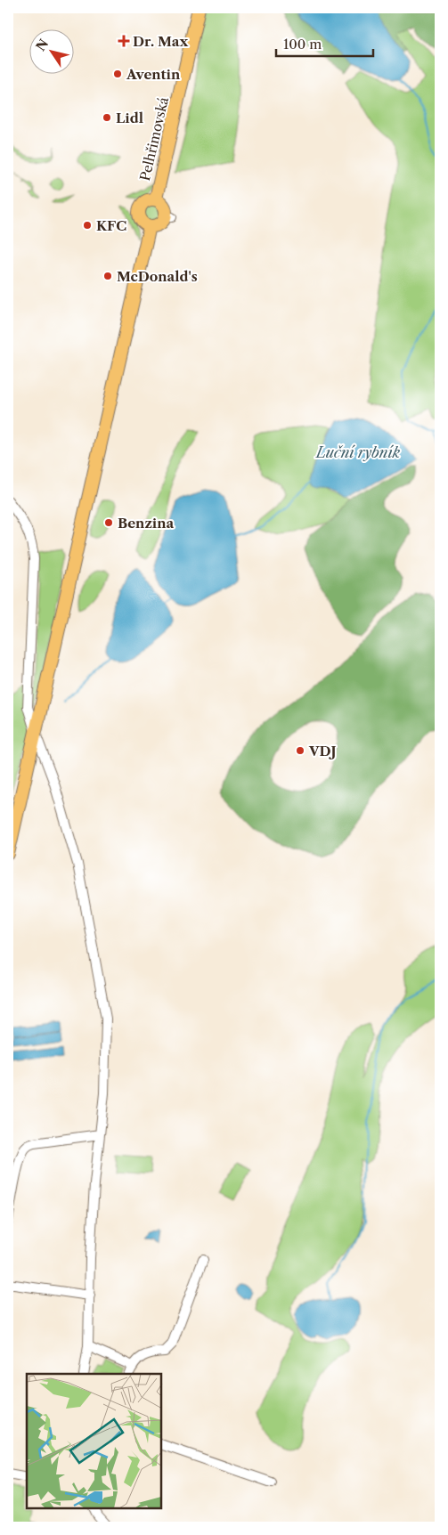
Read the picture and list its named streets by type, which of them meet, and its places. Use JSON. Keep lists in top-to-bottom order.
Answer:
{
  "streets": {
    "main road": ["Pelhřimovská"]
  },
  "water": ["Luční rybník"],
  "places": {
    "health": ["Dr. Max"],
    "other": [
      "Aventin",
      "Lidl",
      "KFC",
      "McDonald's",
      "Benzina",
      "VDJ"
    ]
  },
  "scale_bar": "100 m",
  "north": "top left"
}
